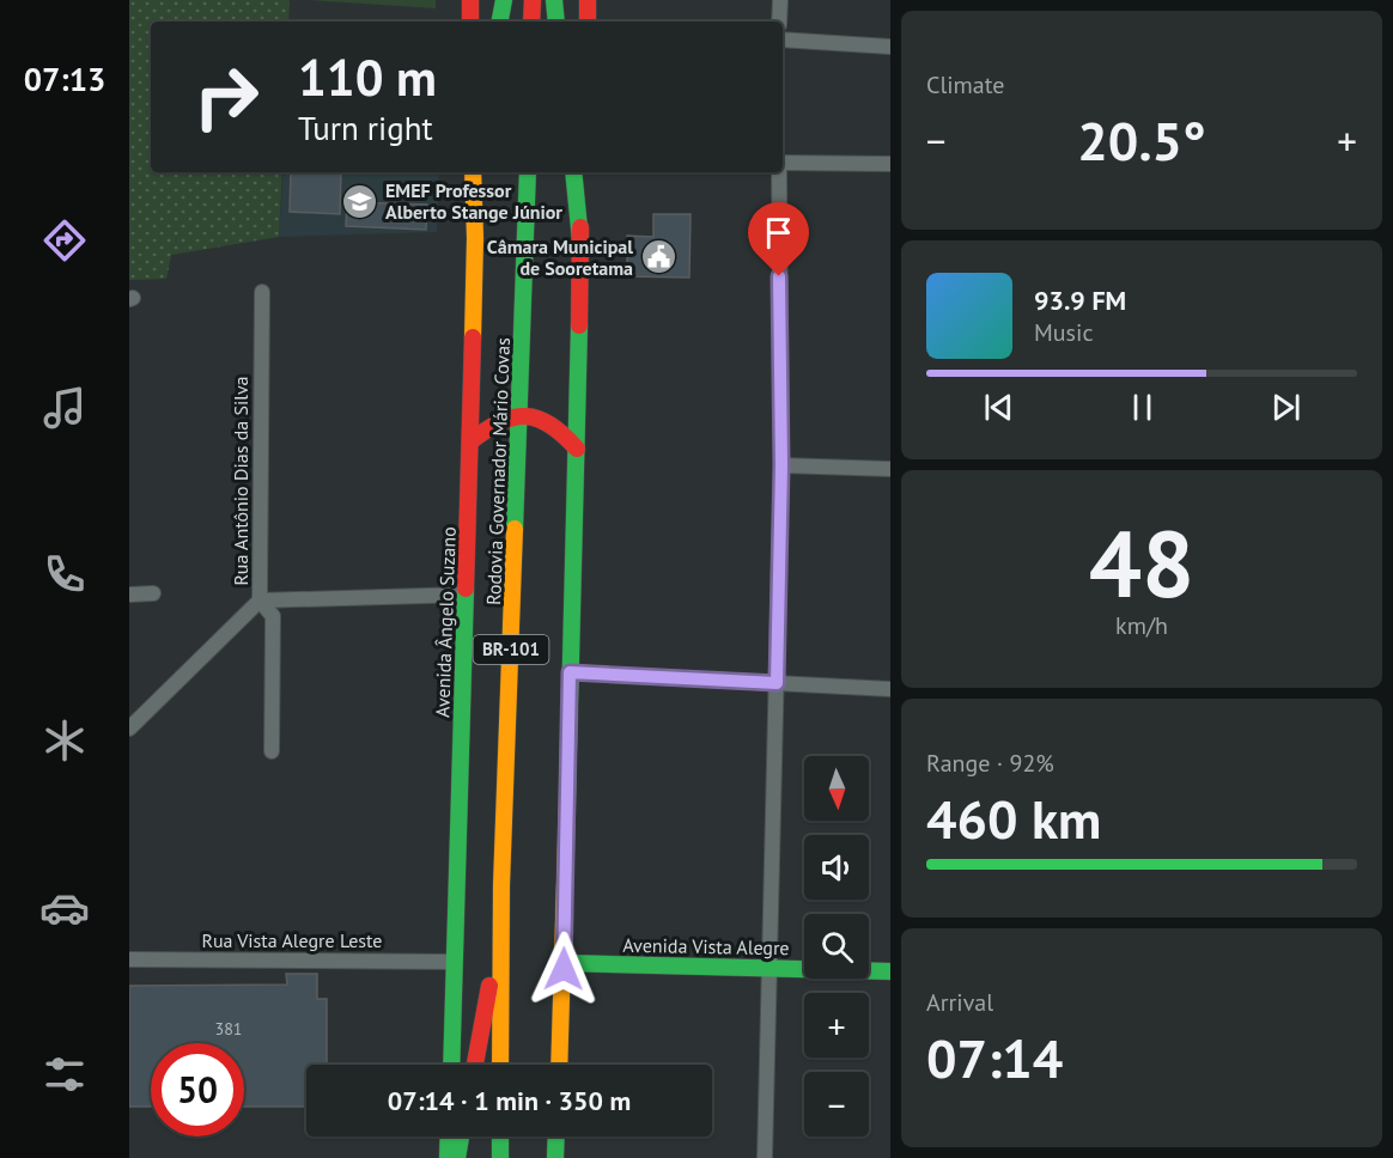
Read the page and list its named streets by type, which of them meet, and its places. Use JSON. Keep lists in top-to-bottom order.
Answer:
{
  "streets": {
    "main road": [
      "Rodovia Governador Mário Covas",
      "Avenida Ângelo Suzano",
      "BR-101",
      "Avenida Vista Alegre"
    ],
    "street": ["Rua Antônio Dias da Silva", "Rua Vista Alegre Leste"]
  },
  "crossings": [
    ["Avenida Ângelo Suzano", "Rua Vista Alegre Leste"]
  ],
  "places": {
    "school or university": ["EMEF Professor Alberto Stange Júnior"],
    "public building": ["Câmara Municipal de Sooretama"]
  },
  "house_numbers": ["381"],
  "north": "bottom",
  "page": {
    "tabs": "07:13",
    "tile": [
      "Climate",
      ["48", "km/h"],
      ["Range · 92%", "460 km"],
      ["Arrival", "07:14"]
    ],
    "turn": ["110 m", "Turn right"],
    "heat": ["−", "20.5°", "+"],
    "song": ["93.9 FM", "Music"],
    "map_buttons": ["+", "−"],
    "limit": "50",
    "trip": "07:14 · 1 min · 350 m"
  }
}
